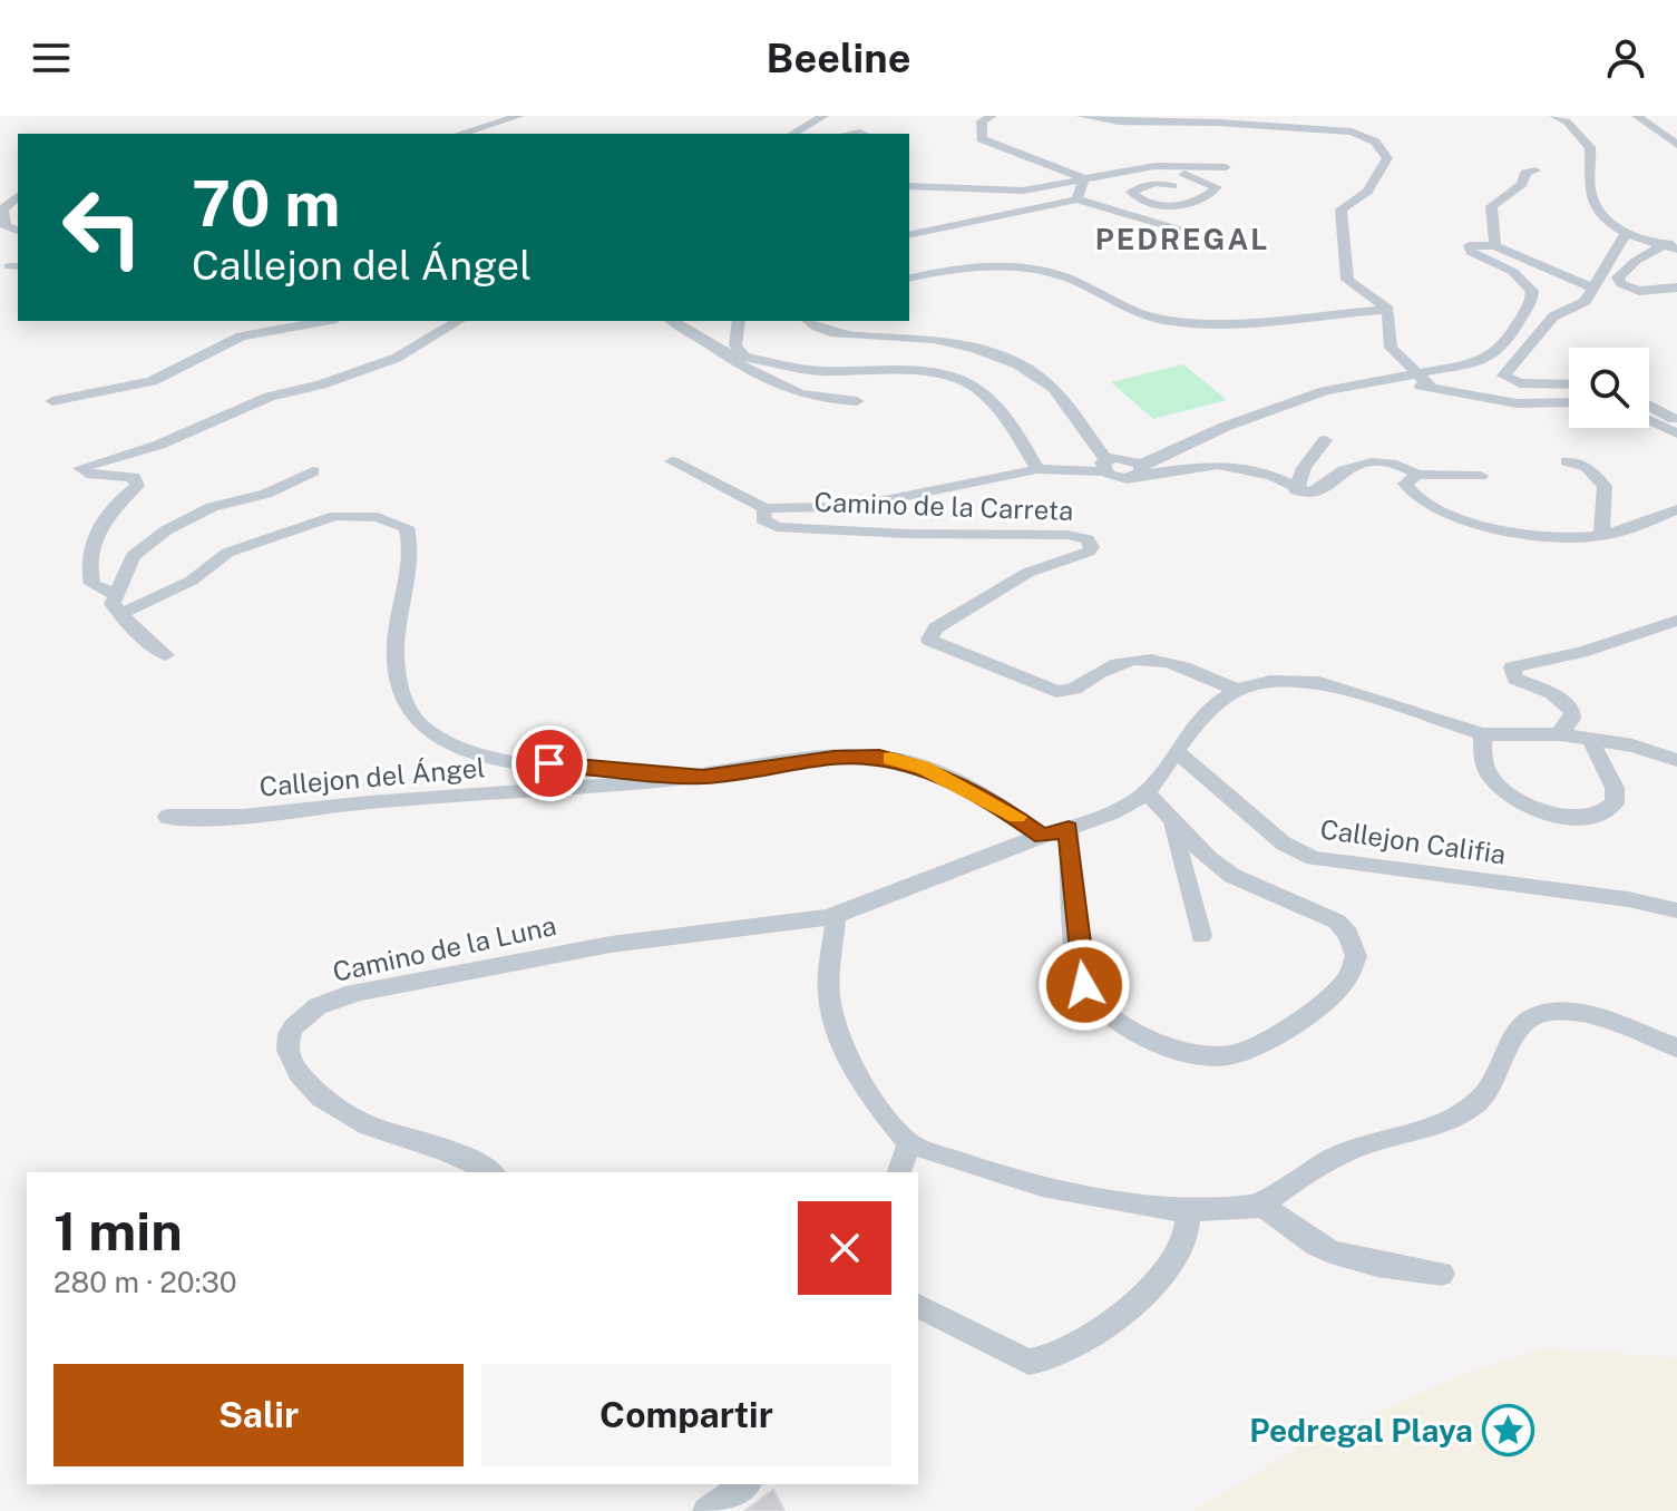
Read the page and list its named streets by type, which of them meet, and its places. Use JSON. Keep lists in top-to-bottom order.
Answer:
{
  "streets": {
    "street": [
      "Camino de la Carreta",
      "Callejon del Ángel",
      "Callejon Califia",
      "Camino de la Luna"
    ]
  },
  "districts": ["PEDREGAL"],
  "places": {
    "place": ["Pedregal Playa"]
  },
  "page": {
    "header": "Beeline",
    "turn": ["70 m", "Callejon del Ángel"],
    "heading": ["1 min", "280 m · 20:30"],
    "buttons": ["Salir", "Compartir"]
  }
}
